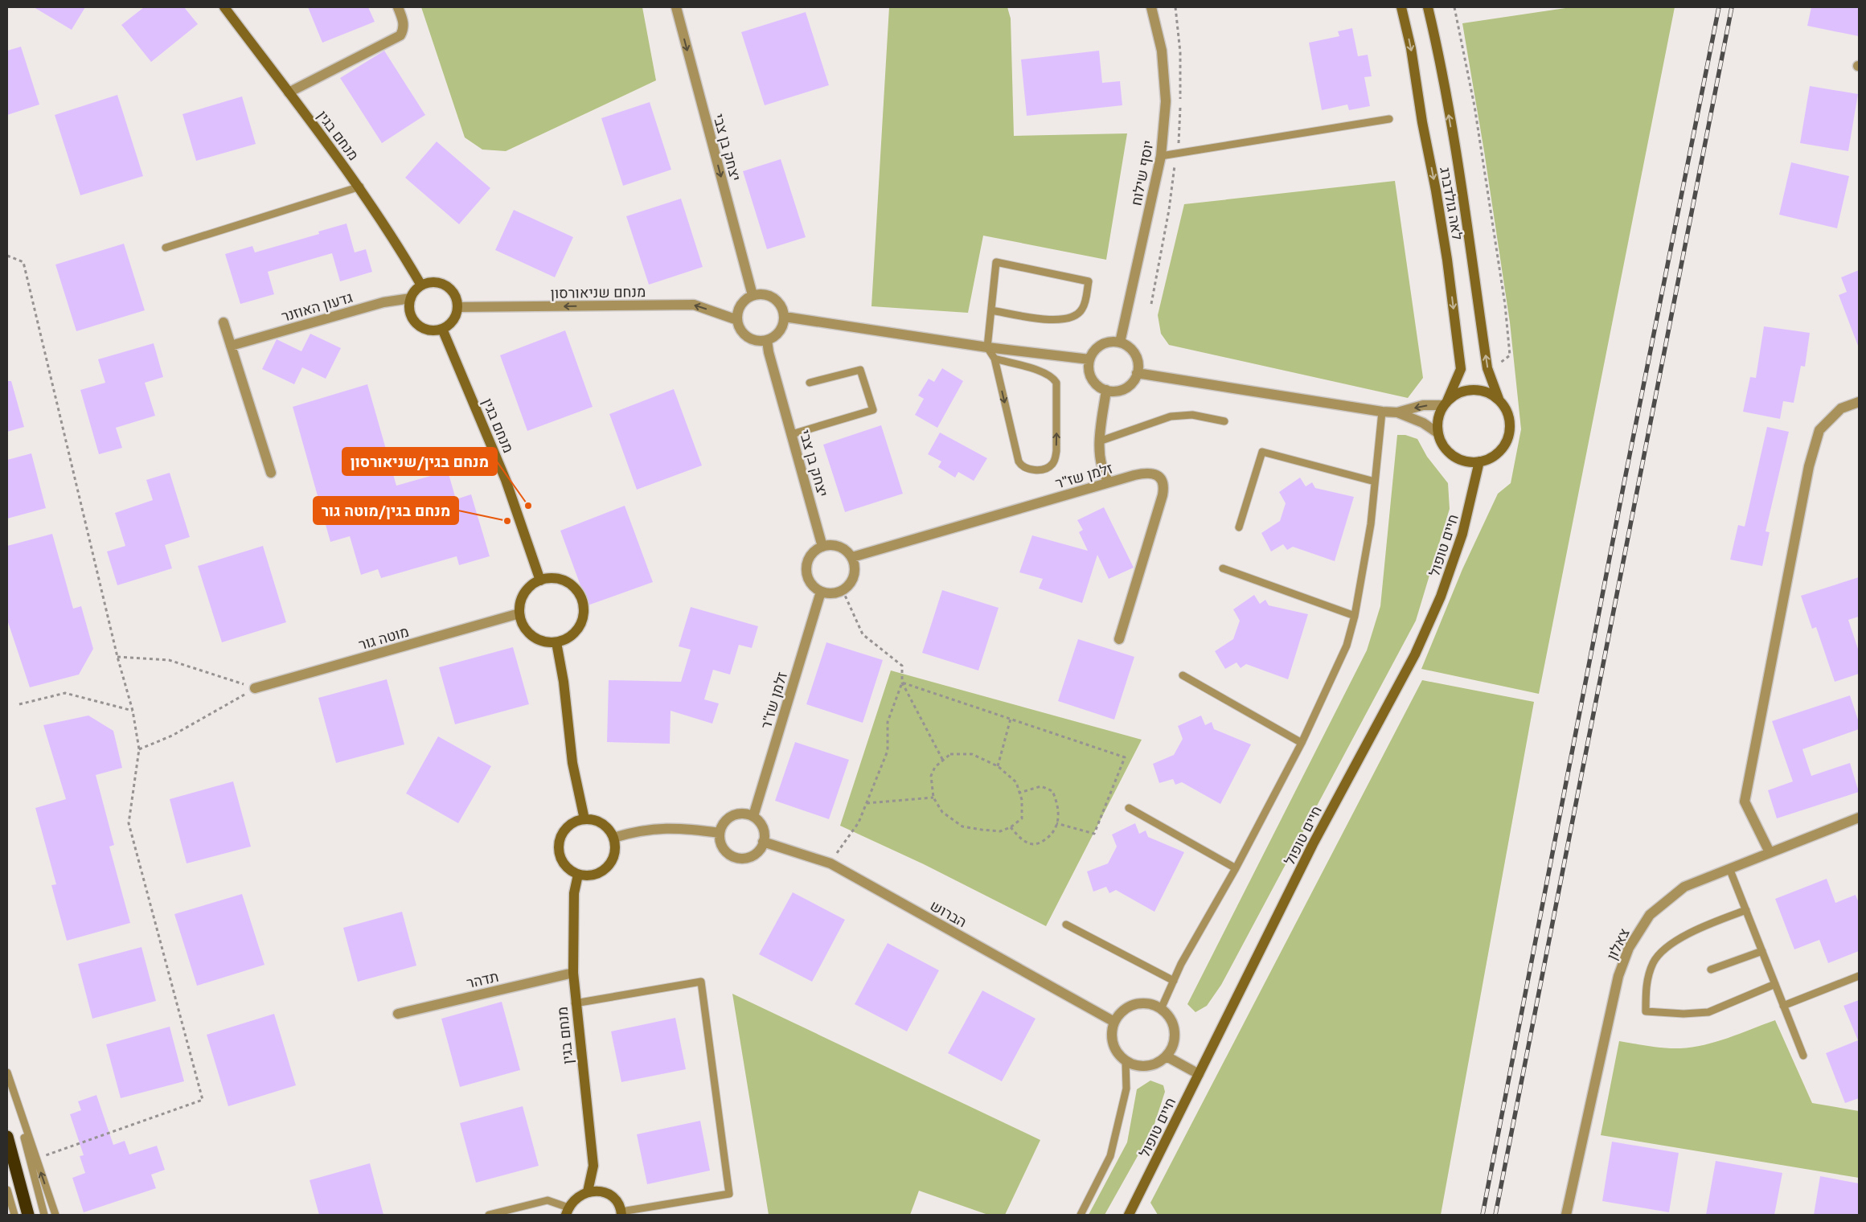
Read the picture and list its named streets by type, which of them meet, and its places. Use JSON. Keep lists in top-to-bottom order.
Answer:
{
  "streets": {
    "street": [
      "מנחם בגין",
      "יצחק בן צבי",
      "יוסף שילוח",
      "לאה גולדברג",
      "מנחם שניאורסון",
      "גדעון האוזנר",
      "זלמן שז\"ר",
      "חיים טופול",
      "מוטה גור",
      "הברוש",
      "צאלון",
      "תדהר"
    ]
  },
  "crossings": [
    ["מנחם בגין", "מנחם שניאורסון"],
    ["מנחם בגין", "גדעון האוזנר"],
    ["מנחם בגין", "מוטה גור"],
    ["מנחם בגין", "תדהר"],
    ["יצחק בן צבי", "מנחם שניאורסון"],
    ["יצחק בן צבי", "זלמן שז\"ר"],
    ["לאה גולדברג", "חיים טופול"],
    ["מנחם שניאורסון", "גדעון האוזנר"],
    ["זלמן שז\"ר", "הברוש"]
  ],
  "one_way": ["יצחק בן צבי", "מנחם שניאורסון"],
  "places": ["מנחם בגין/שניאורסון", "מנחם בגין/מוטה גור"]
}
